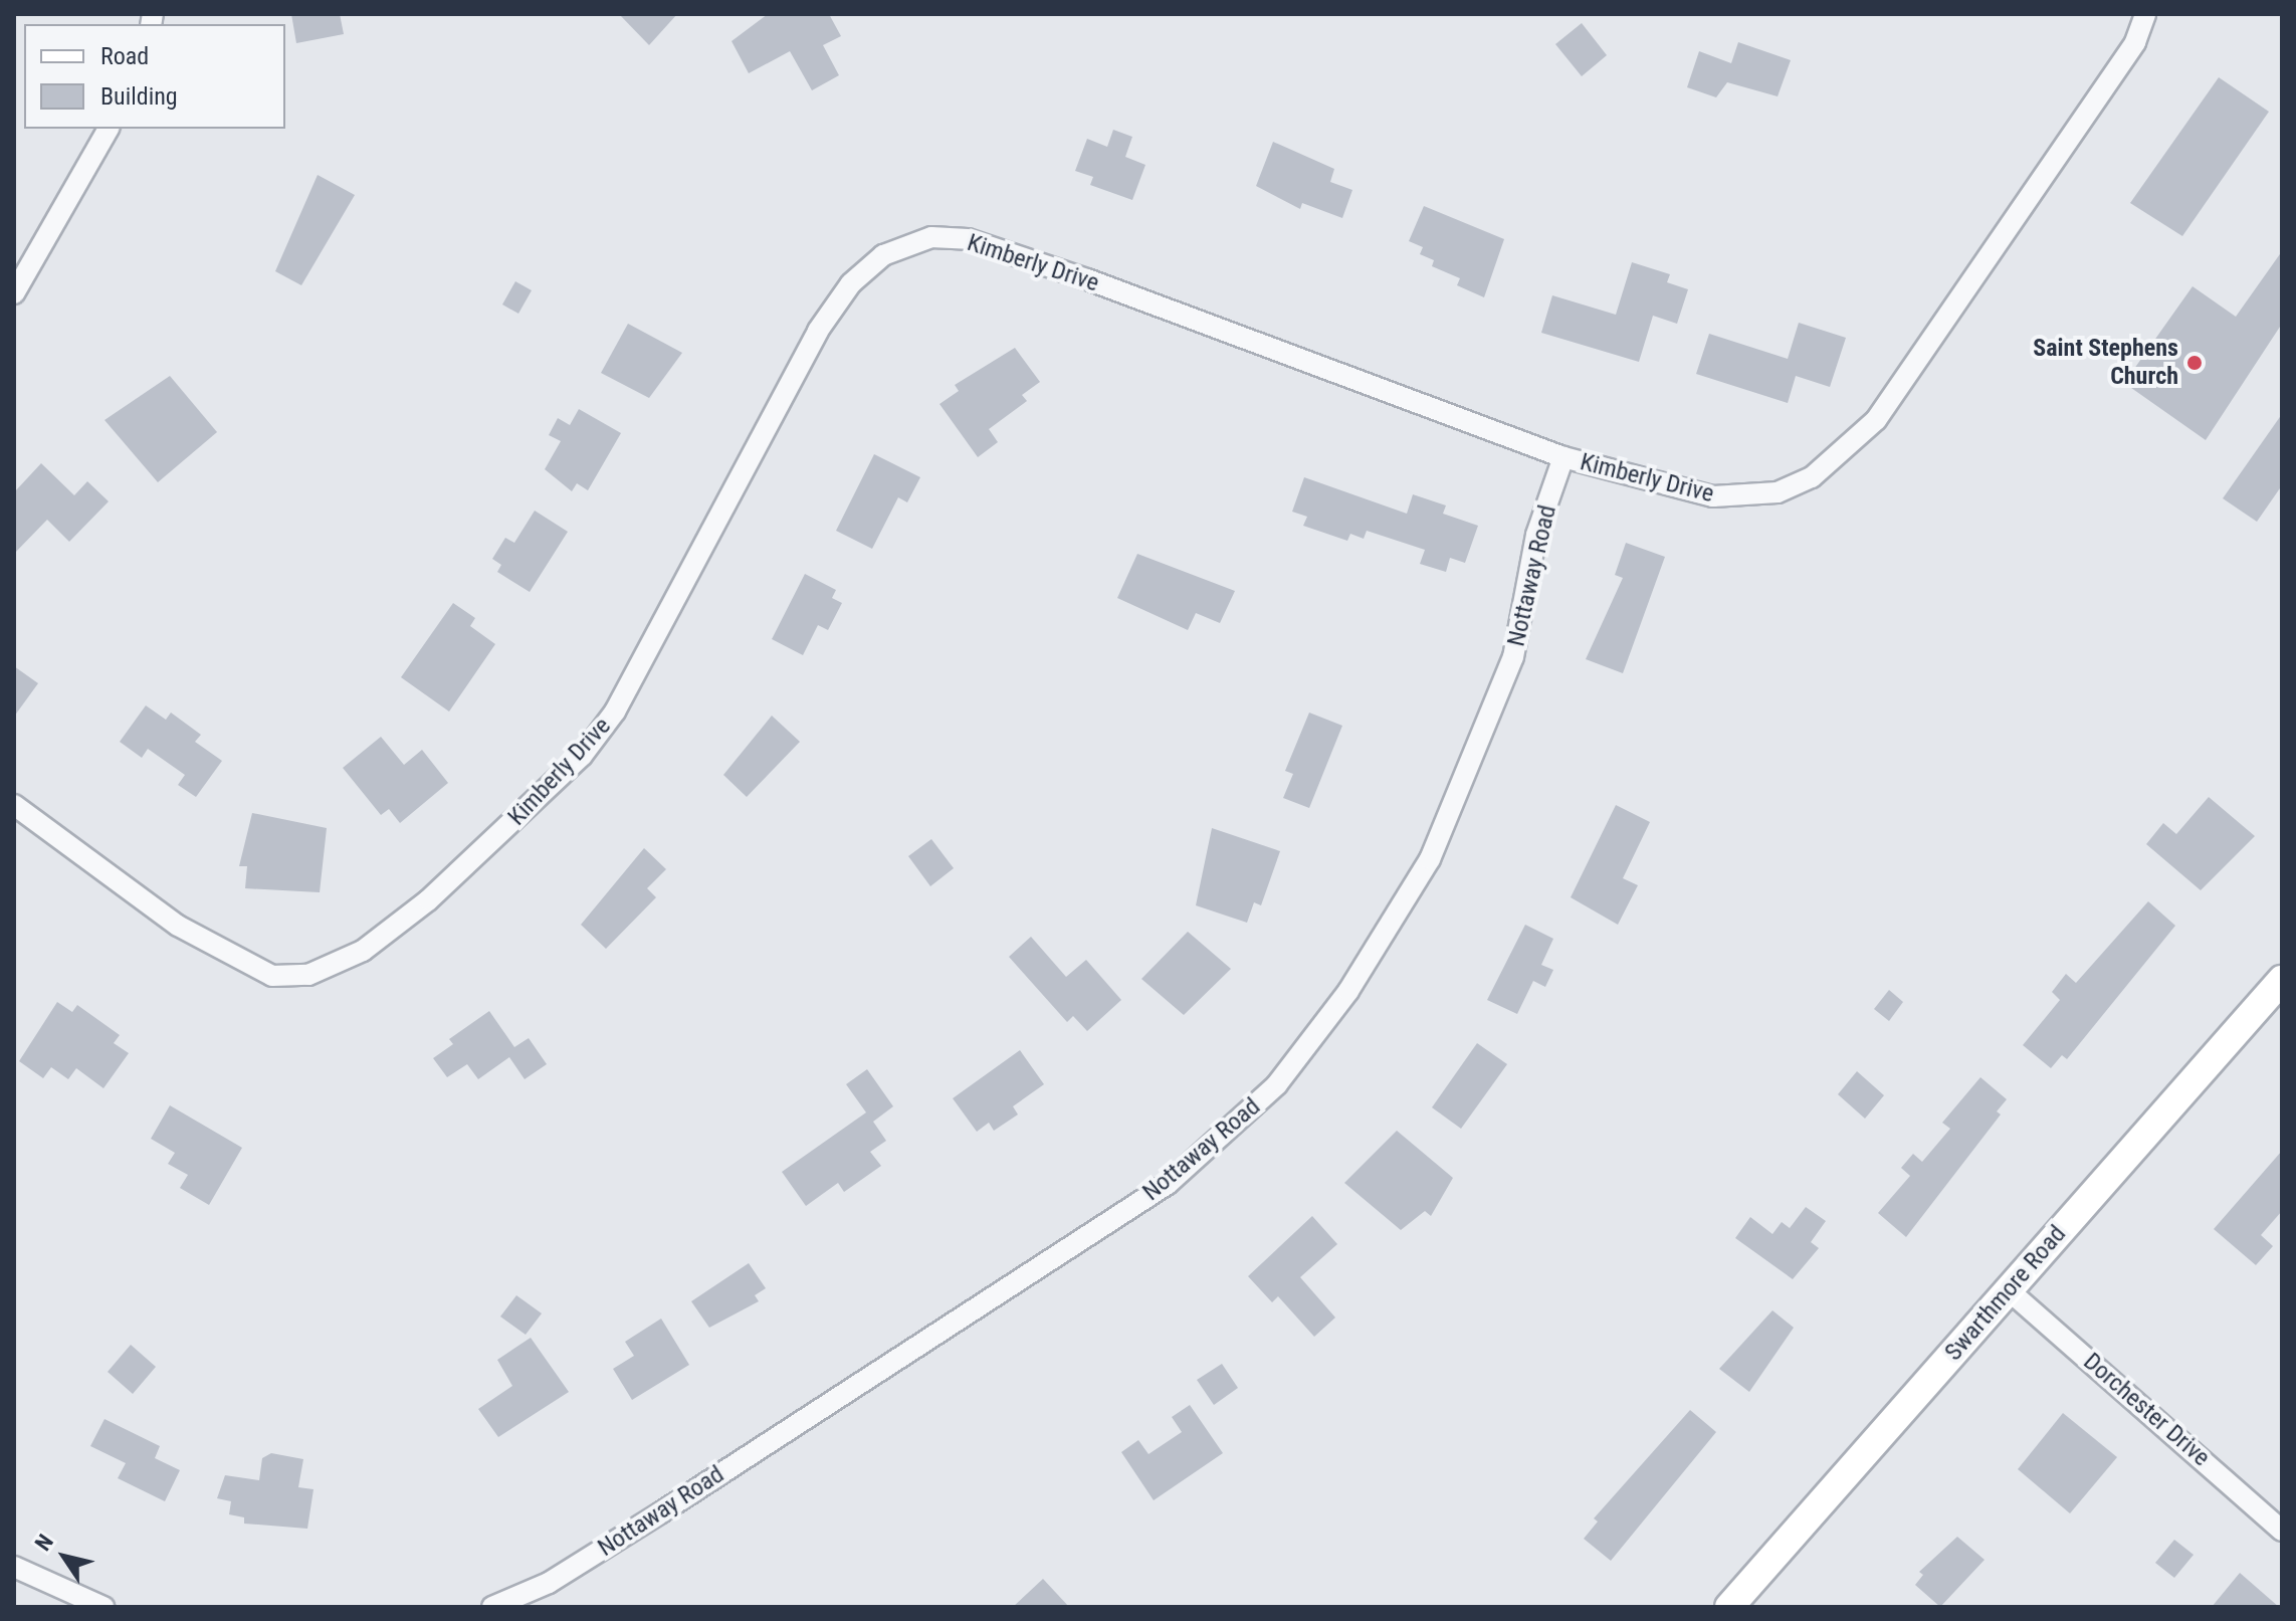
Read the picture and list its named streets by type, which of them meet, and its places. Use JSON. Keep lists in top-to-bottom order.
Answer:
{
  "streets": {
    "street": [
      "Kimberly Drive",
      "Nottaway Road",
      "Swarthmore Road",
      "Dorchester Drive"
    ]
  },
  "crossings": [
    ["Kimberly Drive", "Nottaway Road"],
    ["Swarthmore Road", "Dorchester Drive"]
  ],
  "places": ["Saint Stephens Church"],
  "legend": ["Road", "Building"],
  "north": "top left"
}
